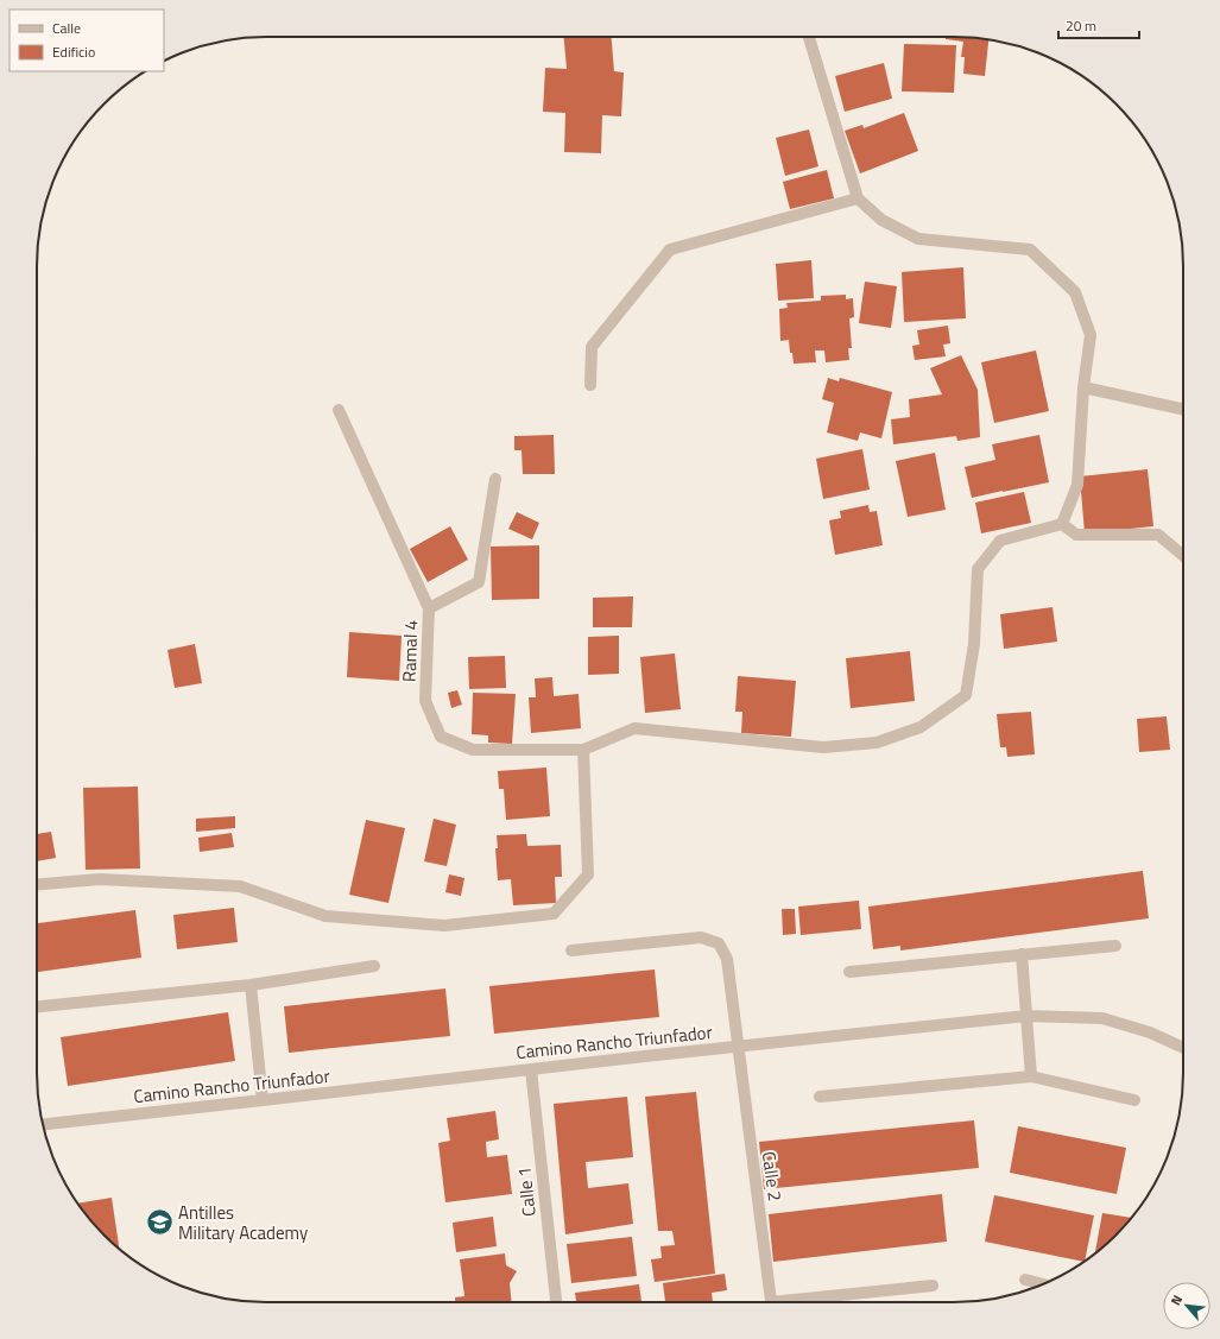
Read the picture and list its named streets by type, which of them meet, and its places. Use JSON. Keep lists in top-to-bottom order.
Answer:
{
  "streets": {
    "street": [
      "Ramal 4",
      "Camino Rancho Triunfador",
      "Calle 2",
      "Calle 1"
    ]
  },
  "crossings": [
    ["Camino Rancho Triunfador", "Calle 2"],
    ["Camino Rancho Triunfador", "Calle 1"]
  ],
  "places": {
    "school or university": ["Antilles Military Academy"]
  },
  "legend": ["Calle", "Edificio"],
  "scale_bar": "20 m",
  "north": "top left"
}
